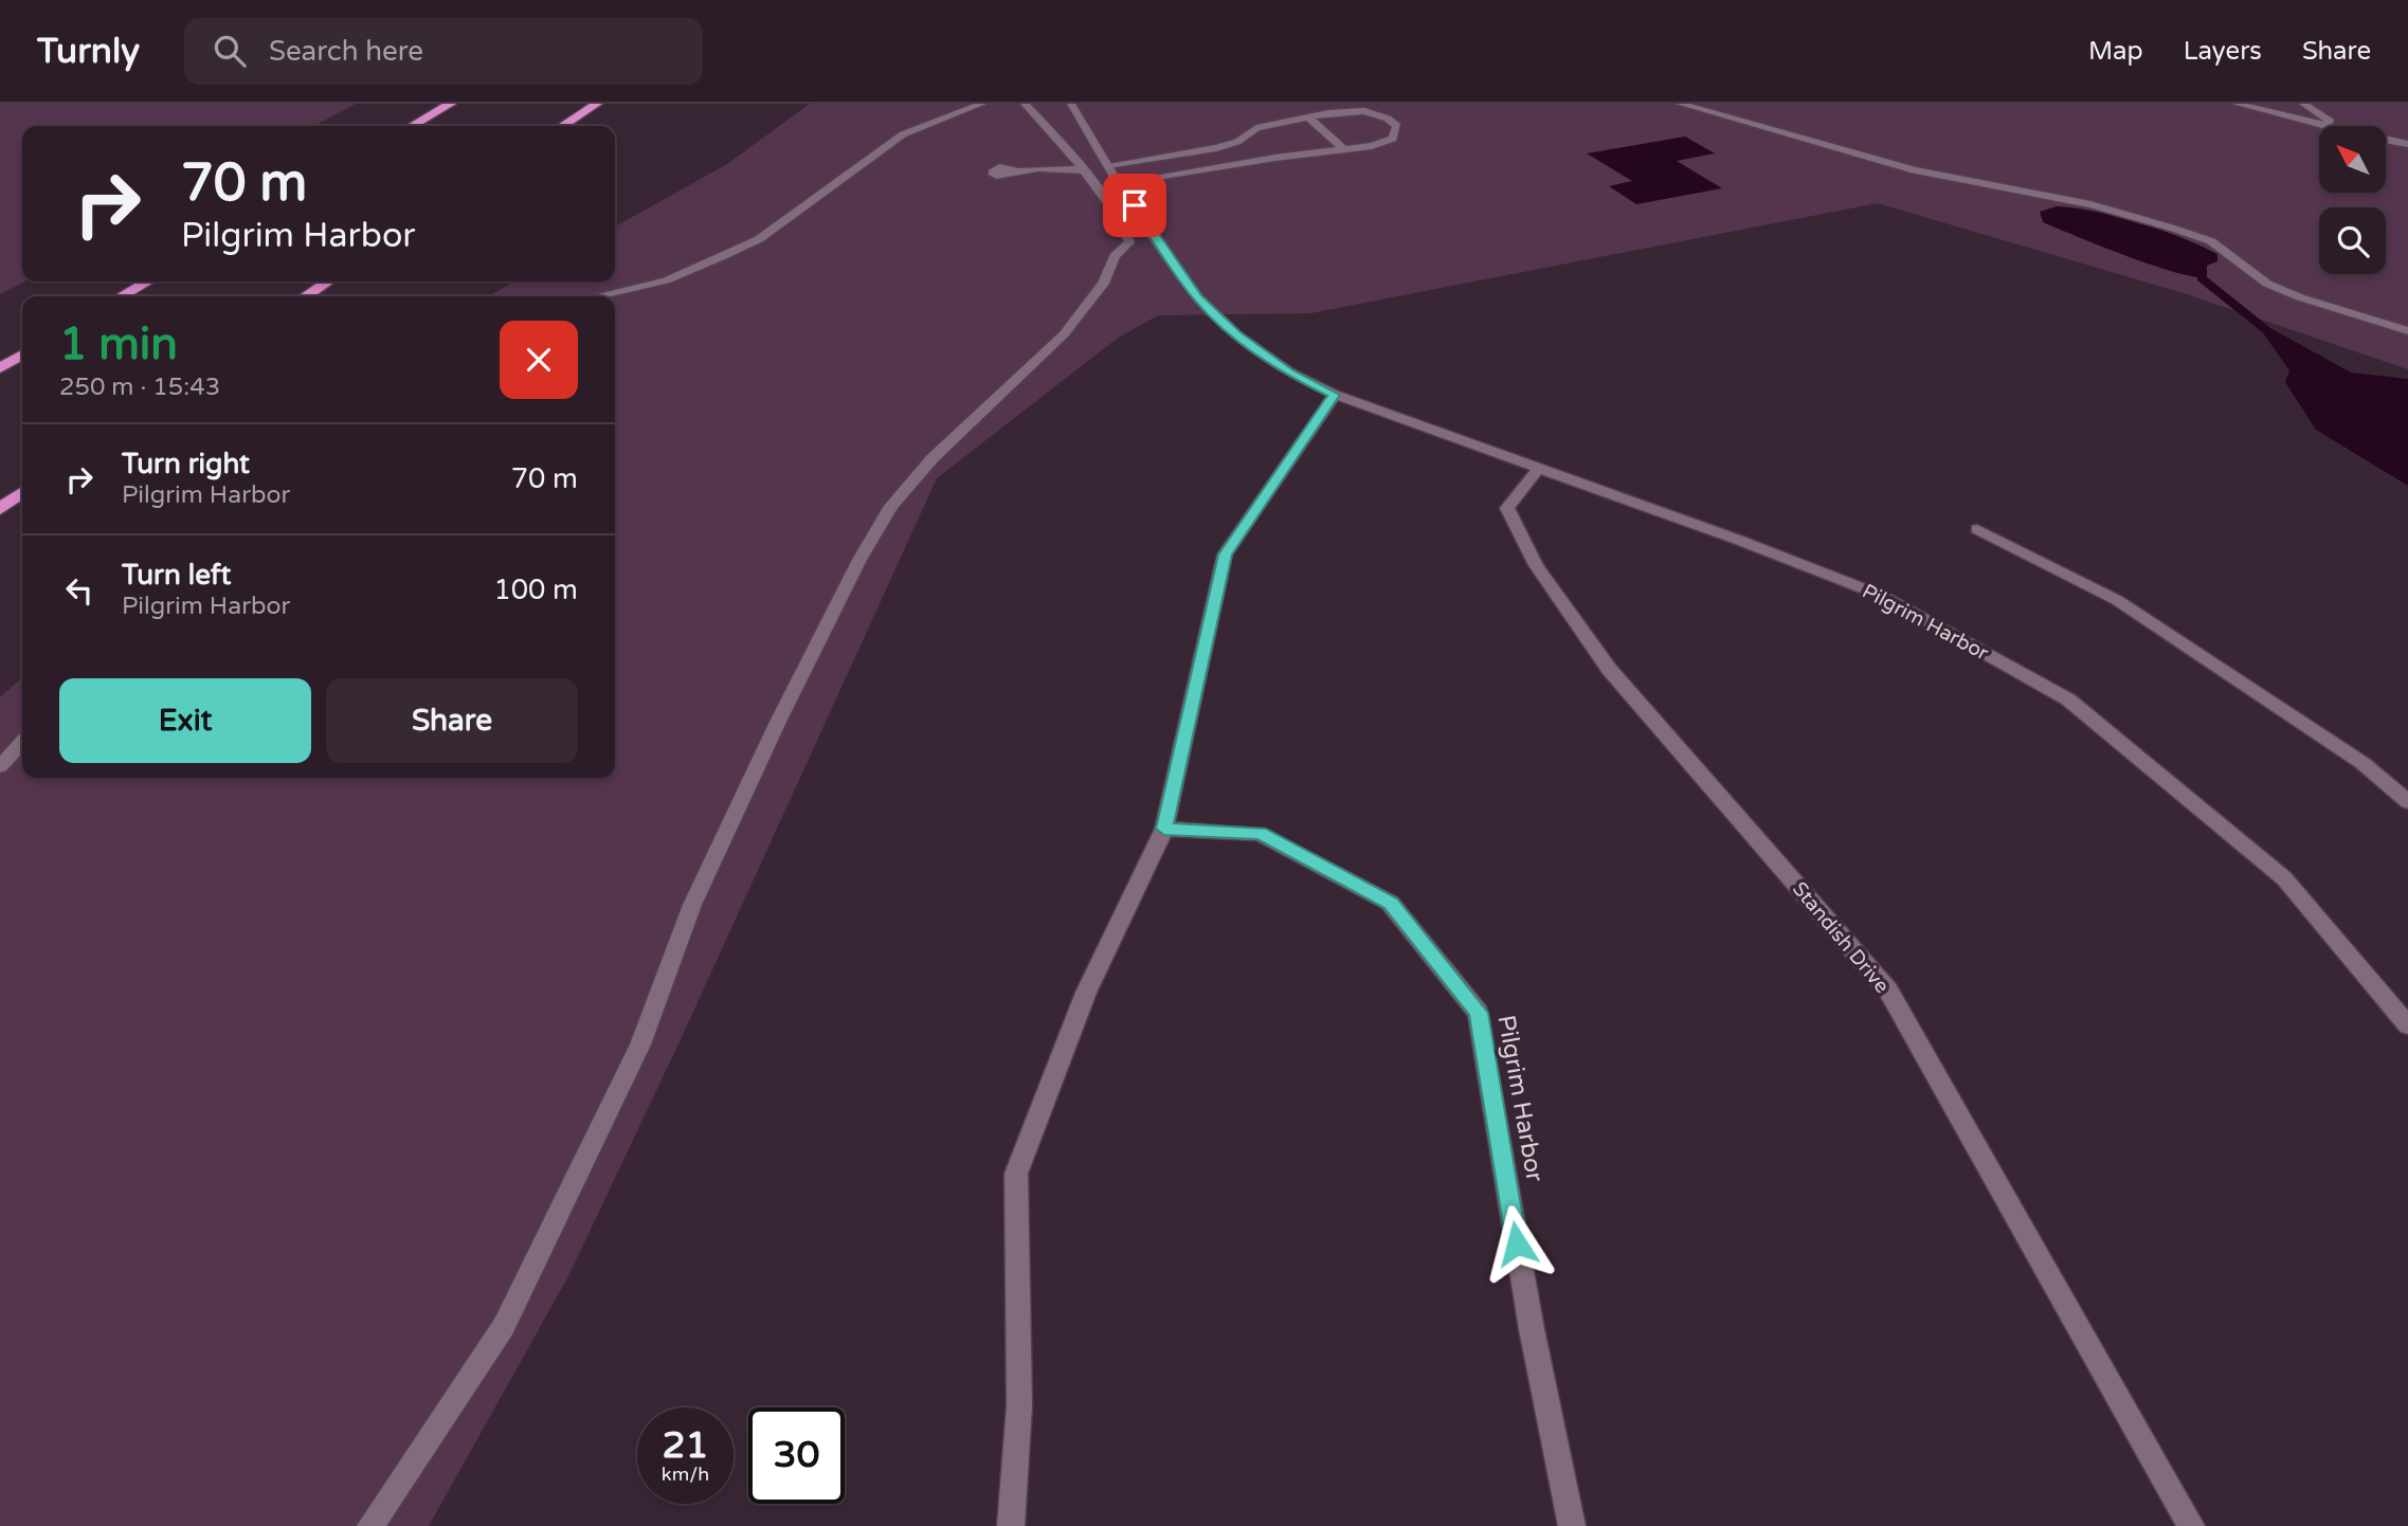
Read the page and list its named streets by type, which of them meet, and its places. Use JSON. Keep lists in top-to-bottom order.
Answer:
{
  "streets": {
    "street": ["Pilgrim Harbor", "Standish Drive"]
  },
  "crossings": [
    ["Pilgrim Harbor", "Standish Drive"]
  ],
  "north": "top left",
  "page": {
    "header": "Turnly",
    "search": "Search here",
    "nav": ["Map", "Layers", "Share"],
    "turn": ["70 m", "Pilgrim Harbor"],
    "heading": ["1 min", "250 m · 15:43"],
    "list": [
      {
        "name": "Turn right",
        "note": "Pilgrim Harbor",
        "value": "70 m"
      },
      {
        "name": "Turn left",
        "note": "Pilgrim Harbor",
        "value": "100 m"
      }
    ],
    "buttons": ["Exit", "Share"],
    "speed": "21 km/h",
    "limit": "30"
  }
}
